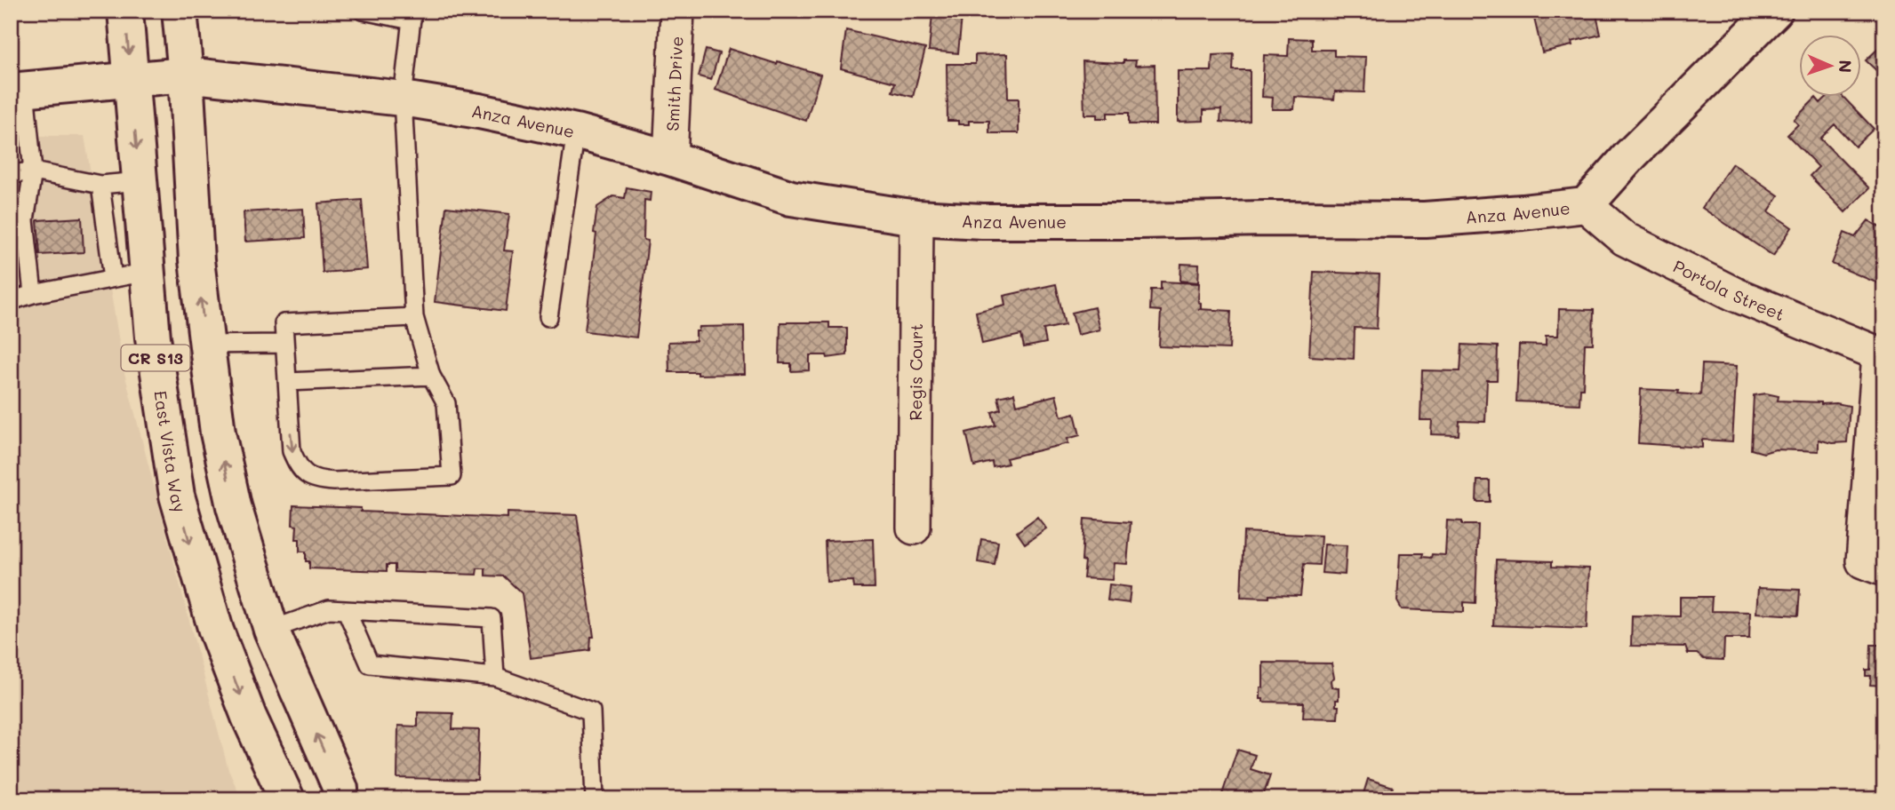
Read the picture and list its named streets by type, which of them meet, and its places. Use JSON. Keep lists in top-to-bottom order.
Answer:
{
  "streets": {
    "main road": ["Anza Avenue", "CR S13", "East Vista Way"],
    "street": ["Smith Drive", "Portola Street", "Regis Court"]
  },
  "crossings": [
    ["Smith Drive", "Anza Avenue"],
    ["Anza Avenue", "Portola Street"],
    ["Anza Avenue", "CR S13"],
    ["Anza Avenue", "Regis Court"],
    ["Anza Avenue", "East Vista Way"]
  ],
  "north": "right"
}
